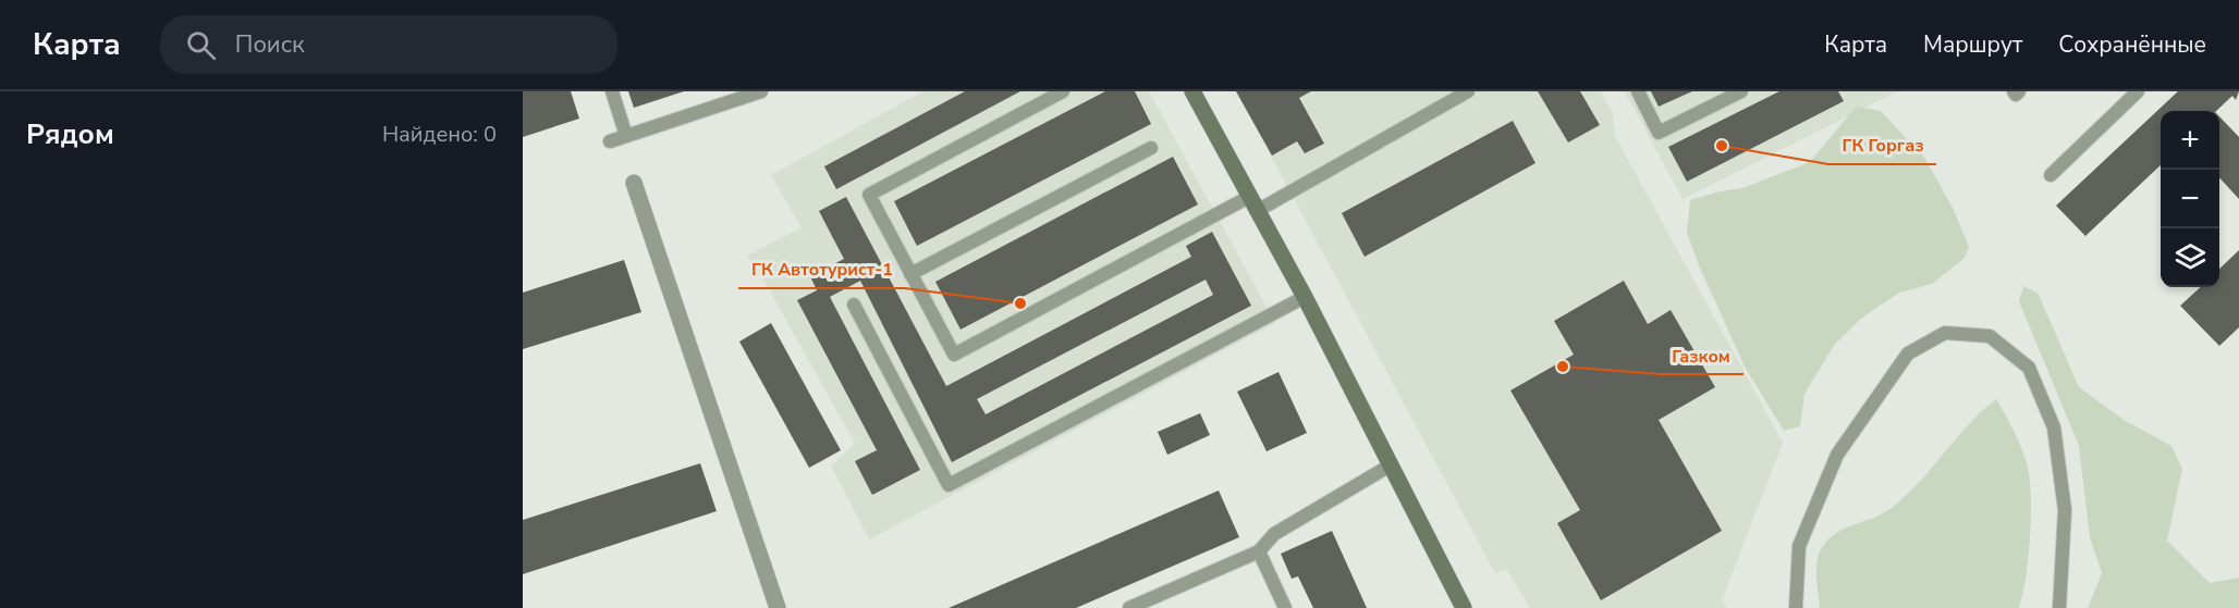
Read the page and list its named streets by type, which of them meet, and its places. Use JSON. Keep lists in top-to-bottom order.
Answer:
{
  "places": ["ГК Горгаз", "ГК Автотурист-1", "Газком"],
  "page": {
    "header": "Карта",
    "search": "Поиск",
    "nav": ["Карта", "Маршрут", "Сохранённые"],
    "heading": ["Рядом", "Найдено: 0"],
    "map_buttons": ["+", "−"]
  }
}
